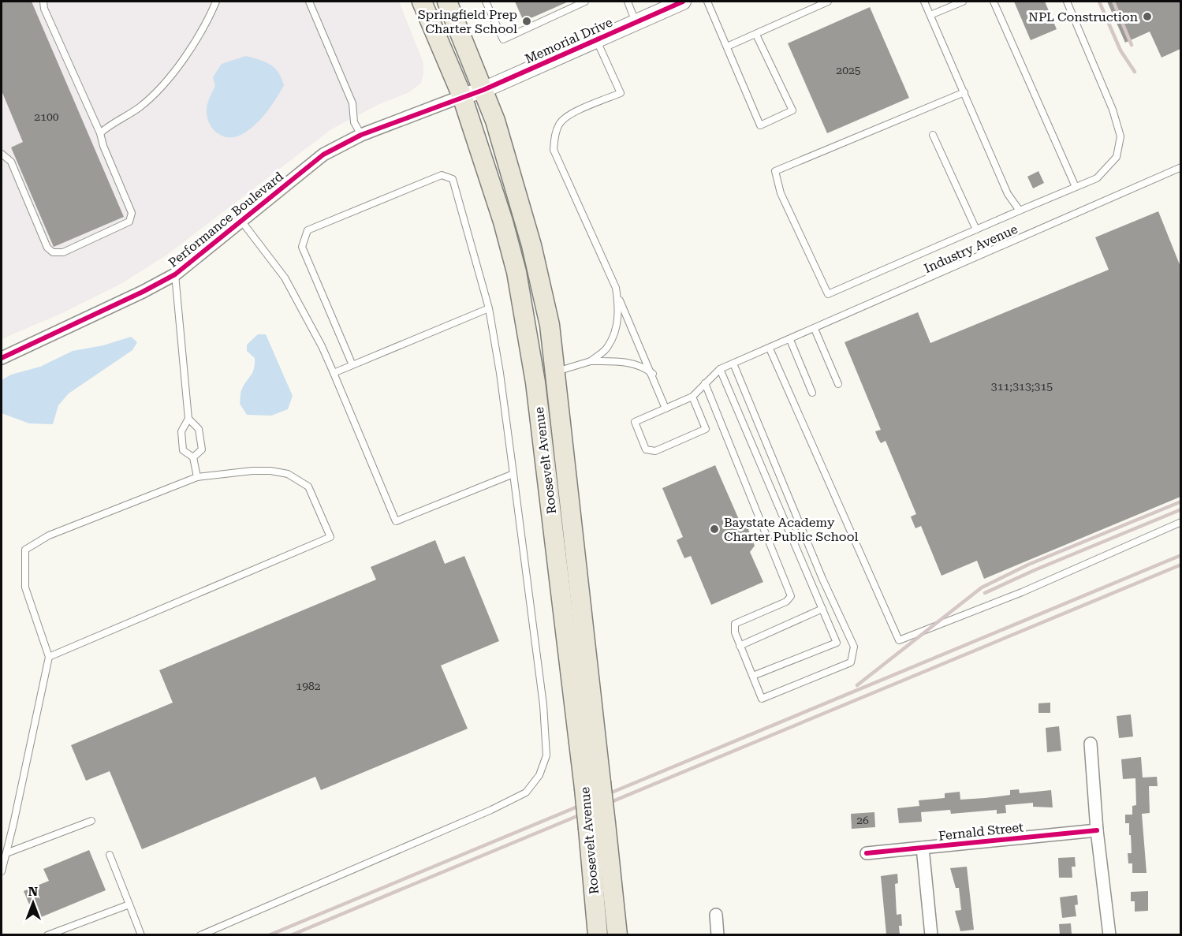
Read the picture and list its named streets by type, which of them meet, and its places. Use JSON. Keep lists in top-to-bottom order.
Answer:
{
  "streets": {
    "main road": ["Roosevelt Avenue"],
    "street": ["Memorial Drive", "Performance Boulevard", "Fernald Street"],
    "lane": ["Industry Avenue"]
  },
  "crossings": [
    ["Memorial Drive", "Performance Boulevard"],
    ["Memorial Drive", "Roosevelt Avenue"],
    ["Performance Boulevard", "Roosevelt Avenue"]
  ],
  "places": ["NPL Construction", "Springfield Prep Charter School", "Baystate Academy Charter Public School"],
  "house_numbers": [
    "2025",
    "2100",
    "311;313;315",
    "1982",
    "26"
  ],
  "north": "top"
}
